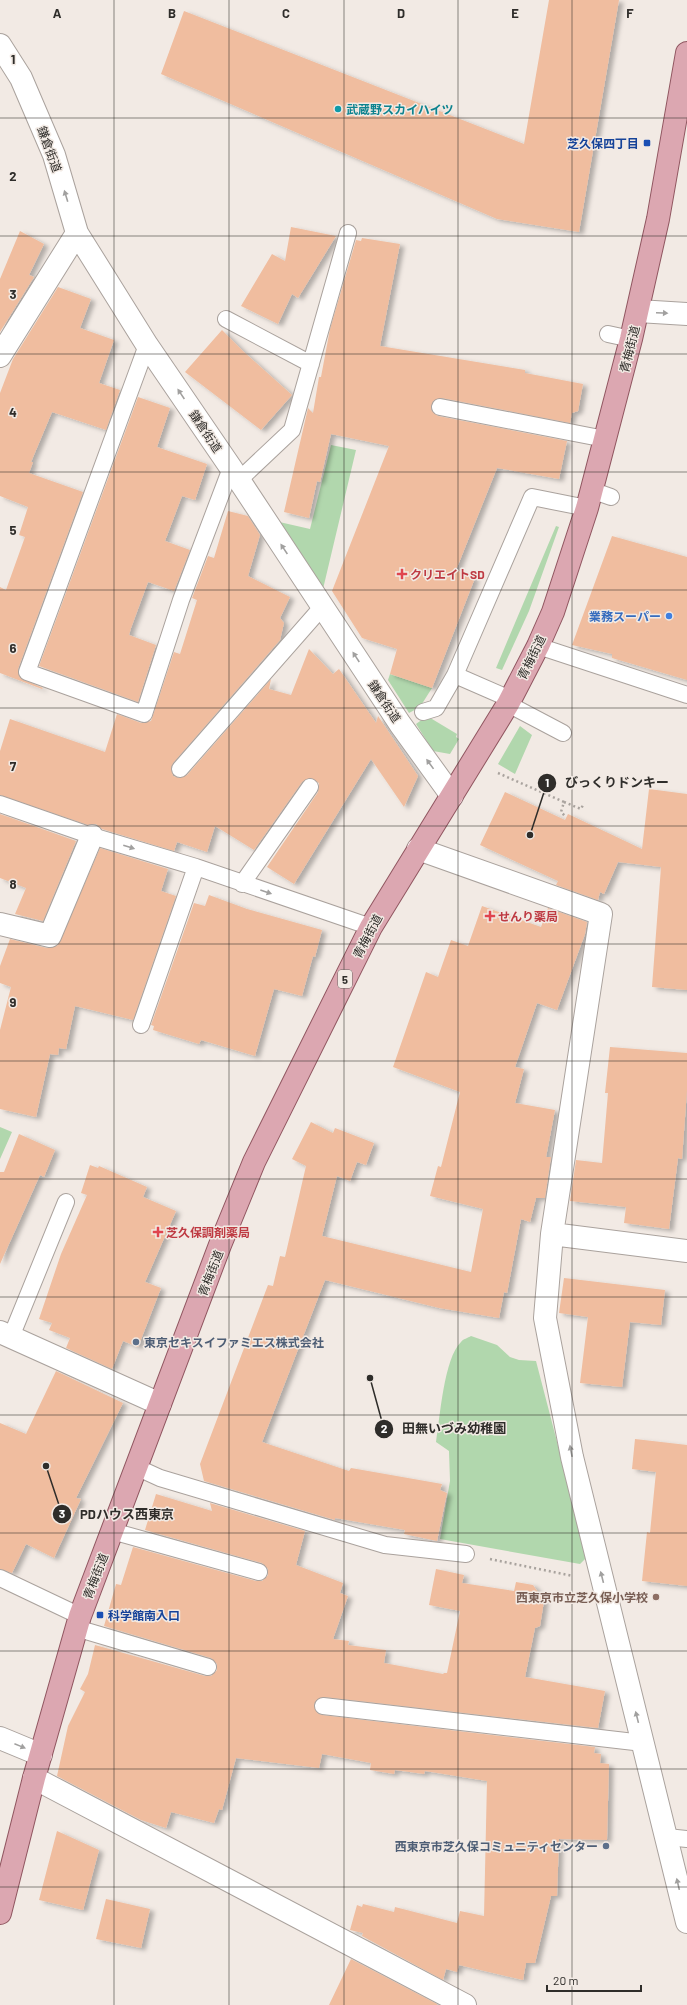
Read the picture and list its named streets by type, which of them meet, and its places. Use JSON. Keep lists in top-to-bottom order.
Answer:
{
  "streets": {
    "main road": ["青梅街道", "5"],
    "street": ["鎌倉街道"]
  },
  "crossings": [
    ["鎌倉街道", "青梅街道"]
  ],
  "one_way": ["鎌倉街道"],
  "places": {
    "other": [
      "武蔵野スカイハイツ",
      "業務スーパー",
      "びっくりドンキー",
      "東京セキスイファミエス株式会社",
      "田無いづみ幼稚園",
      "PDハウス西東京",
      "西東京市立芝久保小学校",
      "西東京市芝久保コミュニティセンター"
    ],
    "transit": ["芝久保四丁目", "科学館南入口"],
    "health": ["クリエイトSD", "せんり薬局", "芝久保調剤薬局"]
  },
  "scale_bar": "20 m",
  "grid": {
    "columns": [
      "A",
      "B",
      "C",
      "D",
      "E",
      "F"
    ],
    "rows": [
      "1",
      "2",
      "3",
      "4",
      "5",
      "6",
      "7",
      "8",
      "9"
    ]
  }
}
